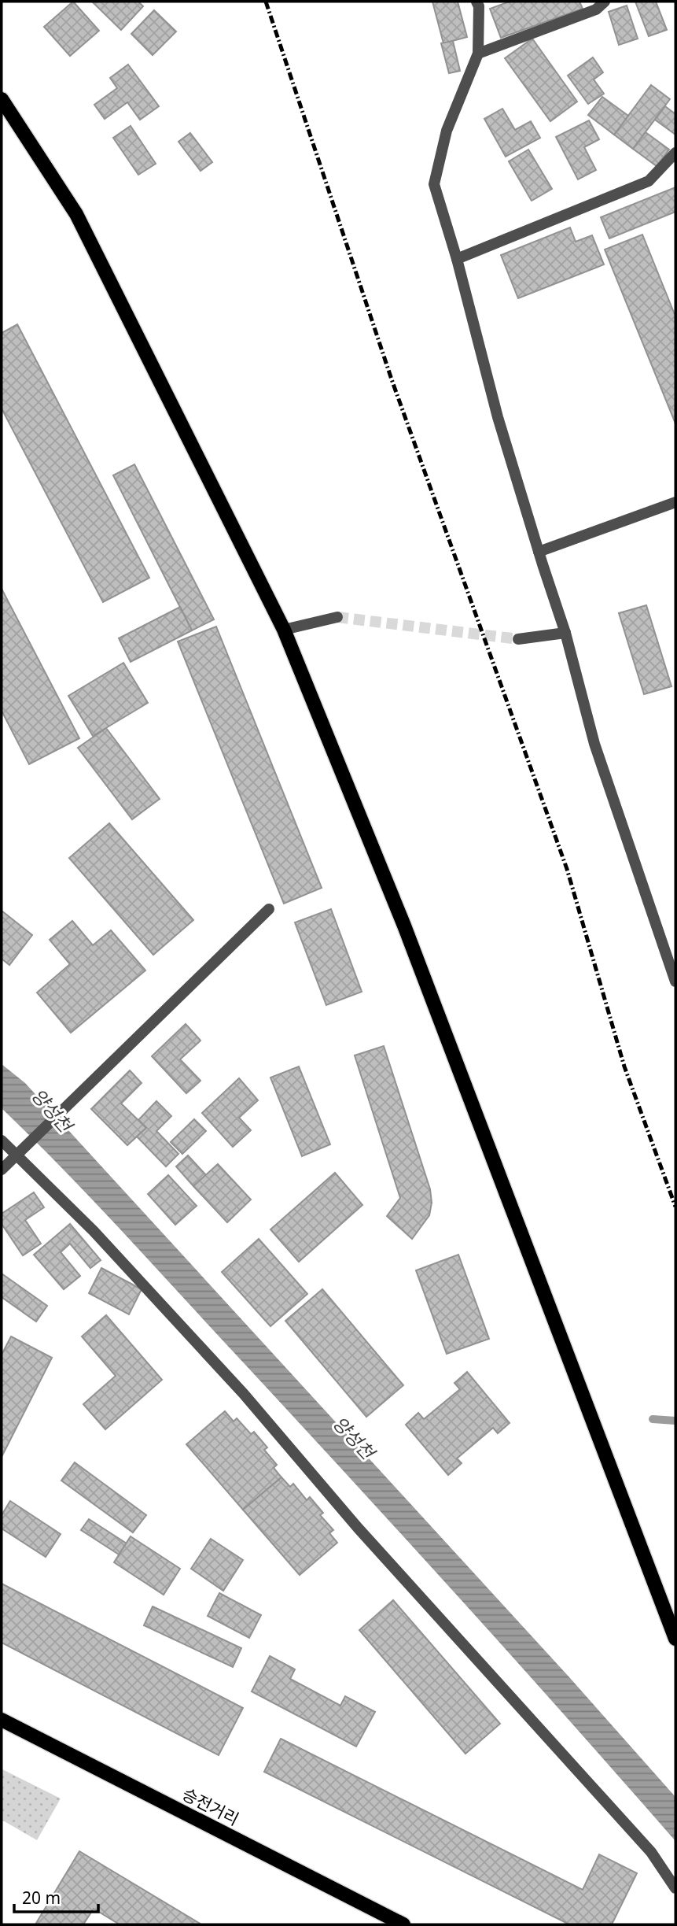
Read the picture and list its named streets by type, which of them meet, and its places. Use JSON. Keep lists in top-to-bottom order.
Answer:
{
  "streets": {
    "main road": ["승전거리"]
  },
  "water": ["양성천"],
  "scale_bar": "20 m"
}
